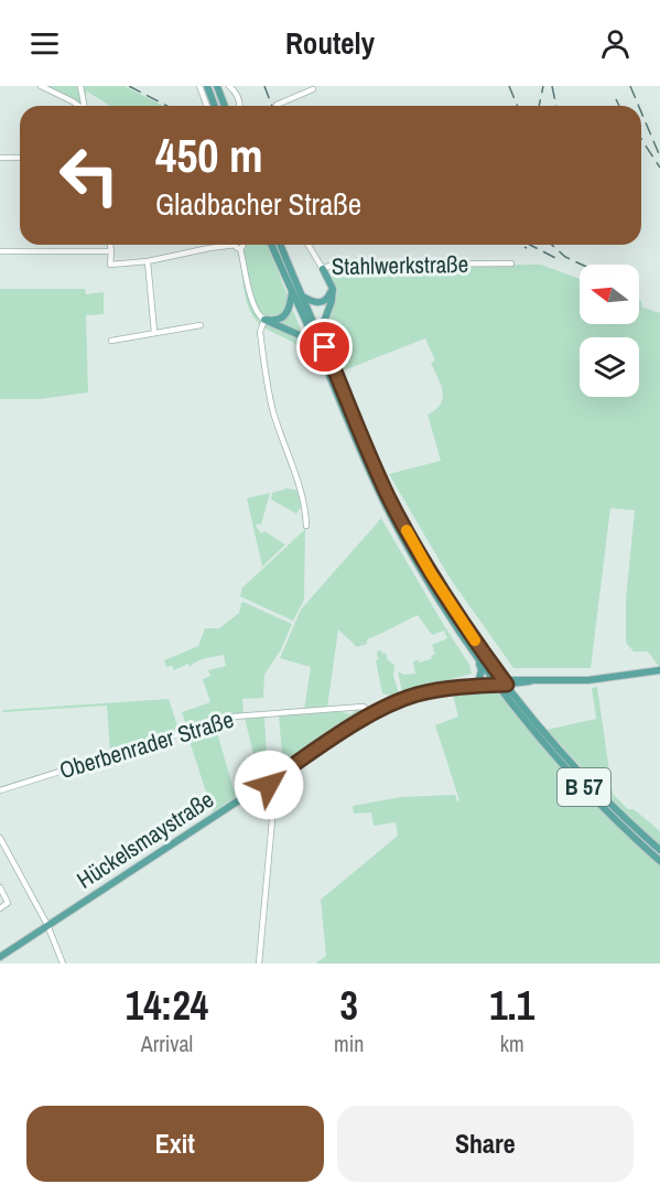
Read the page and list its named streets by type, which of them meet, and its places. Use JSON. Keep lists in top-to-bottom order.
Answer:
{
  "streets": {
    "main road": ["B 57", "Hückelsmaystraße"],
    "street": ["Stahlwerkstraße", "Oberbenrader Straße"]
  },
  "crossings": [
    ["Oberbenrader Straße", "Hückelsmaystraße"],
    ["B 57", "Hückelsmaystraße"]
  ],
  "north": "left",
  "page": {
    "header": "Routely",
    "turn": ["450 m", "Gladbacher Straße"],
    "eta": [
      "14:24",
      "Arrival",
      "3",
      "min",
      "1.1",
      "km"
    ],
    "buttons": ["Exit", "Share"]
  }
}
